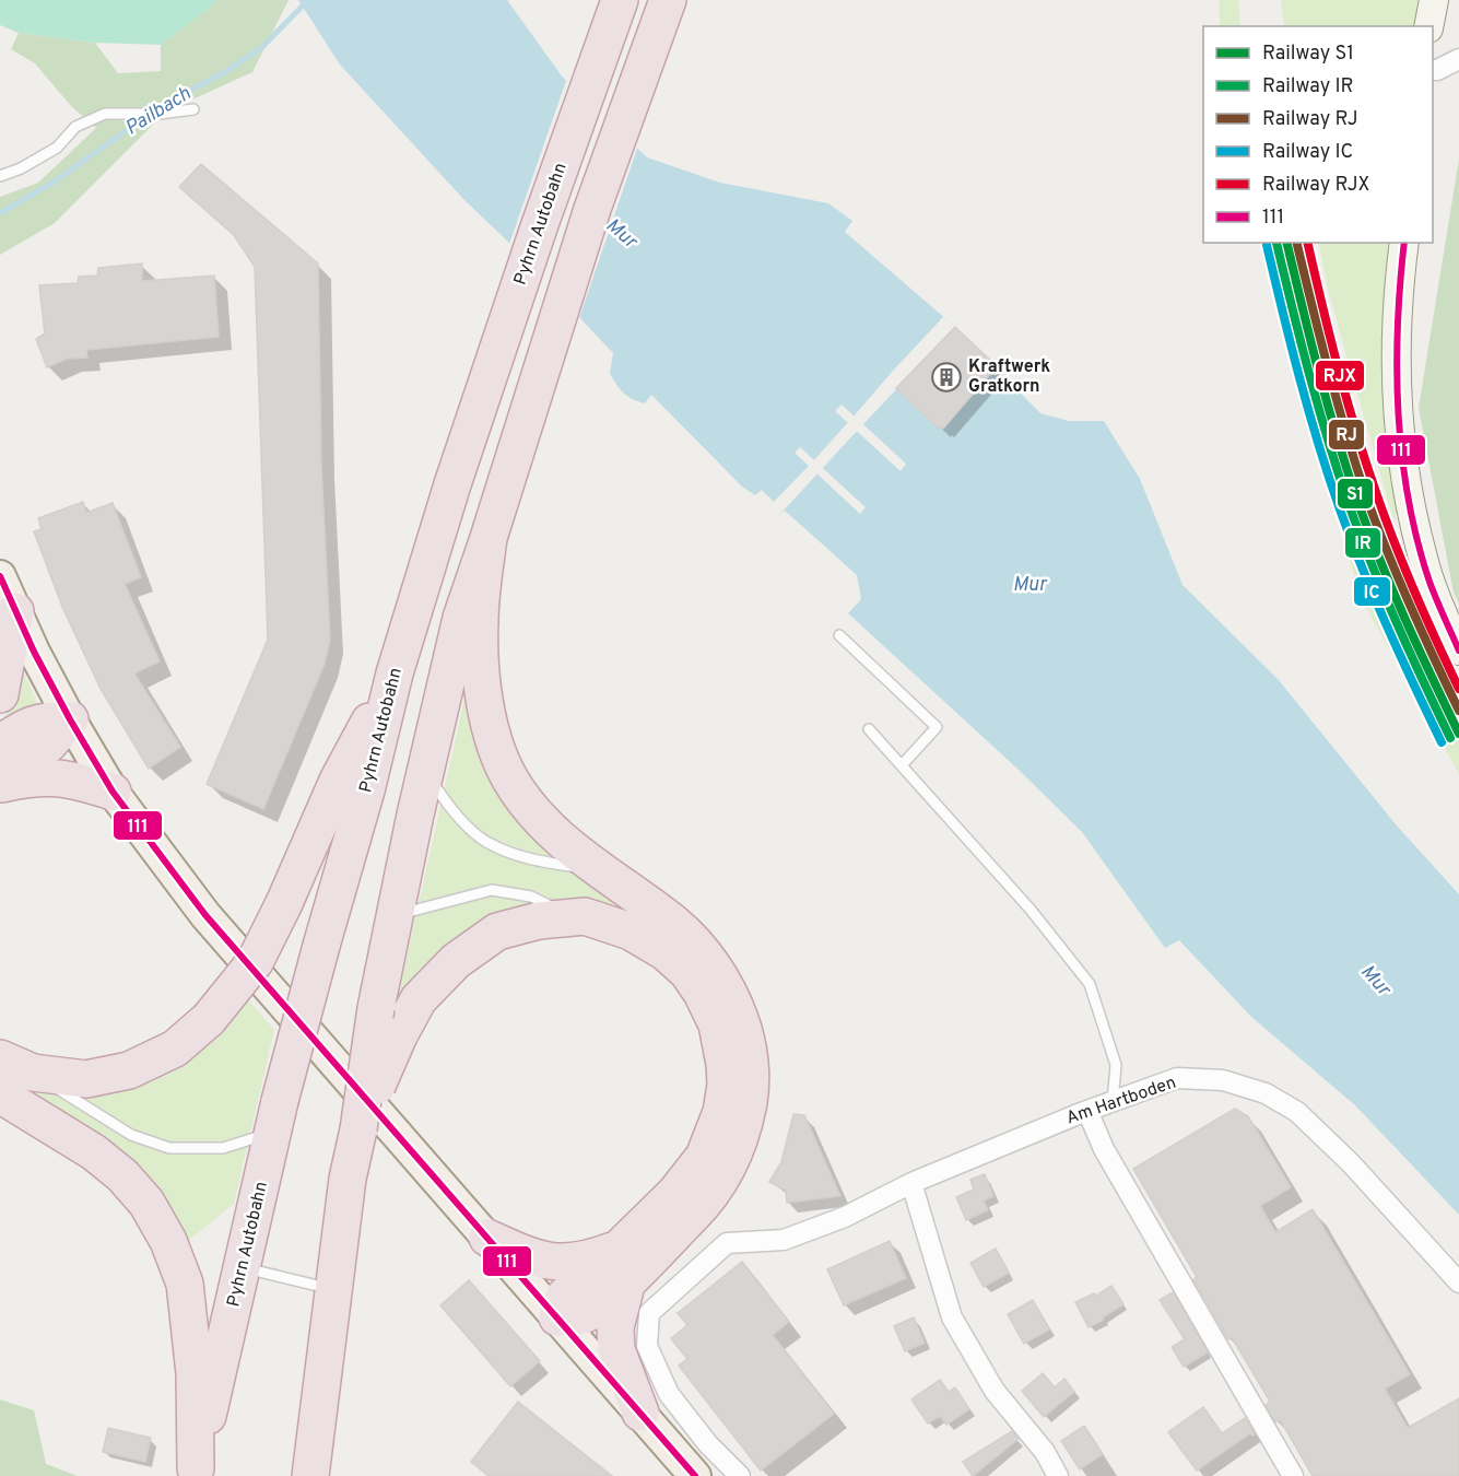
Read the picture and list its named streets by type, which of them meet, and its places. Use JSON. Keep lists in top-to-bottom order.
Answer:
{
  "streets": {
    "highway": ["Pyhrn Autobahn"],
    "street": ["Am Hartboden"]
  },
  "water": ["Pailbach", "Mur"],
  "places": {
    "building": ["Kraftwerk Gratkorn"]
  },
  "lines": [
    "rail line S1",
    "rail line IR",
    "rail line RJ",
    "rail line RJX",
    "transit line 111",
    "rail line IC"
  ],
  "legend": [
    "Railway S1",
    "Railway IR",
    "Railway RJ",
    "Railway IC",
    "Railway RJX",
    "111"
  ]
}
